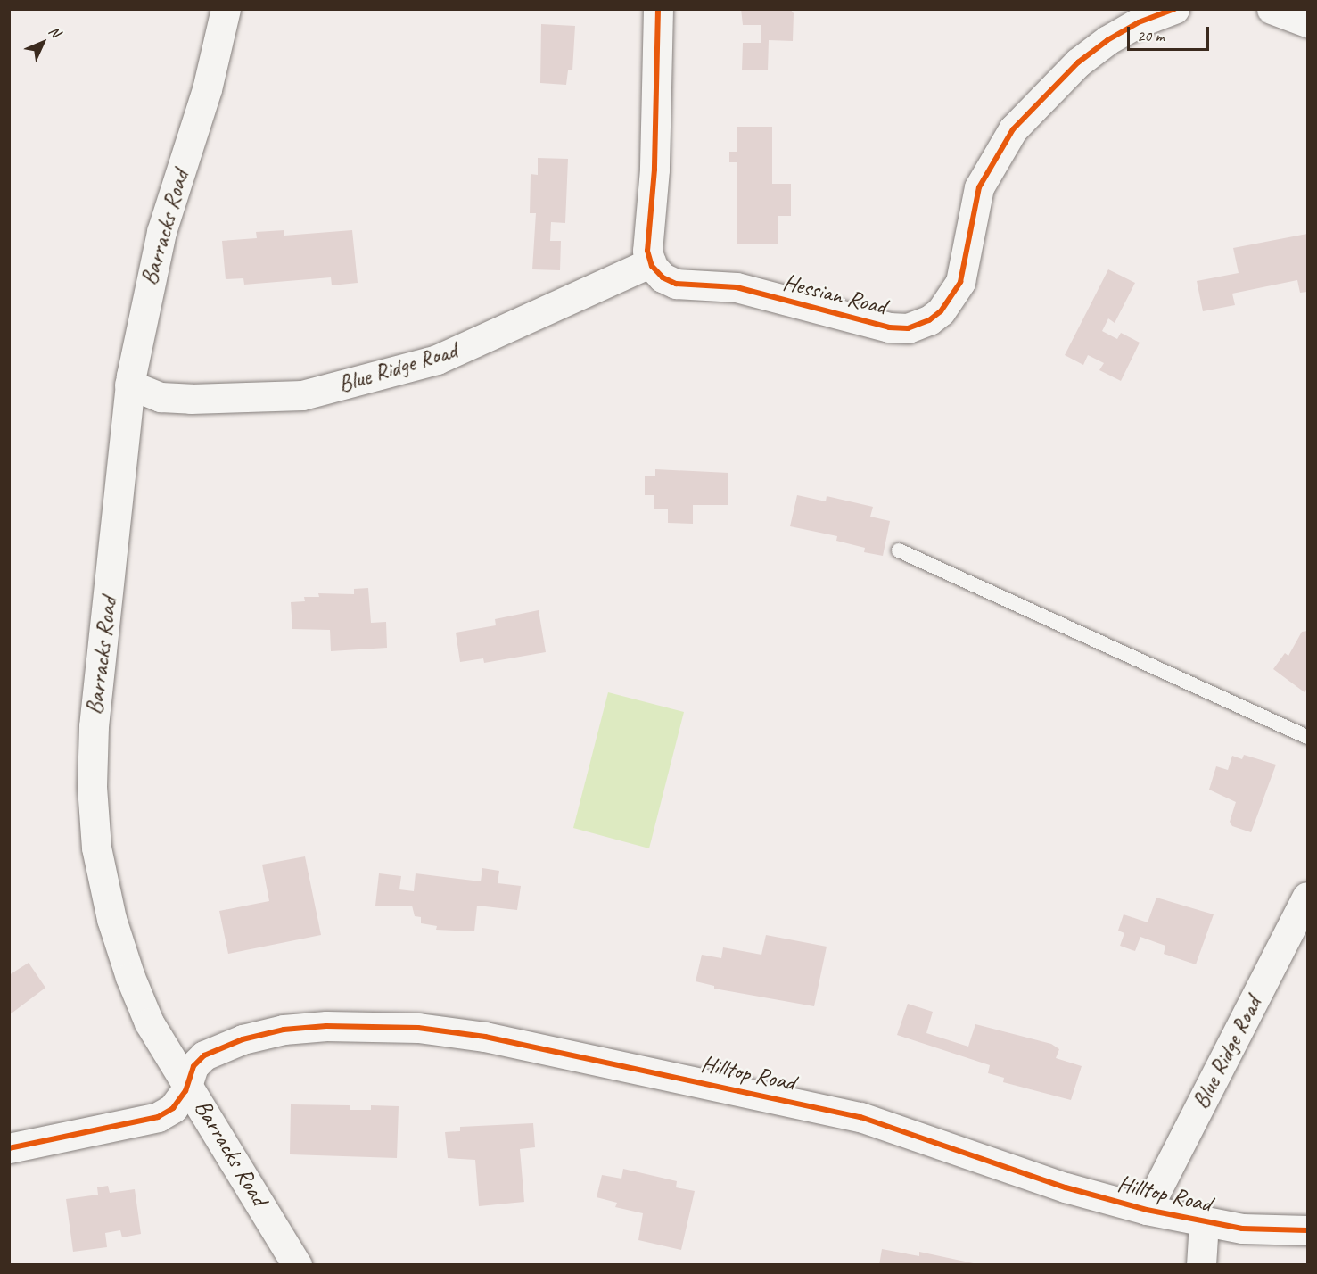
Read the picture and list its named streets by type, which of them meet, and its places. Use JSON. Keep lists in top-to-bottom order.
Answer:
{
  "streets": {
    "street": [
      "Barracks Road",
      "Hessian Road",
      "Blue Ridge Road",
      "Hilltop Road"
    ]
  },
  "crossings": [
    ["Barracks Road", "Blue Ridge Road"],
    ["Barracks Road", "Hilltop Road"],
    ["Hessian Road", "Blue Ridge Road"],
    ["Blue Ridge Road", "Hilltop Road"]
  ],
  "scale_bar": "20 m",
  "north": "top right"
}
